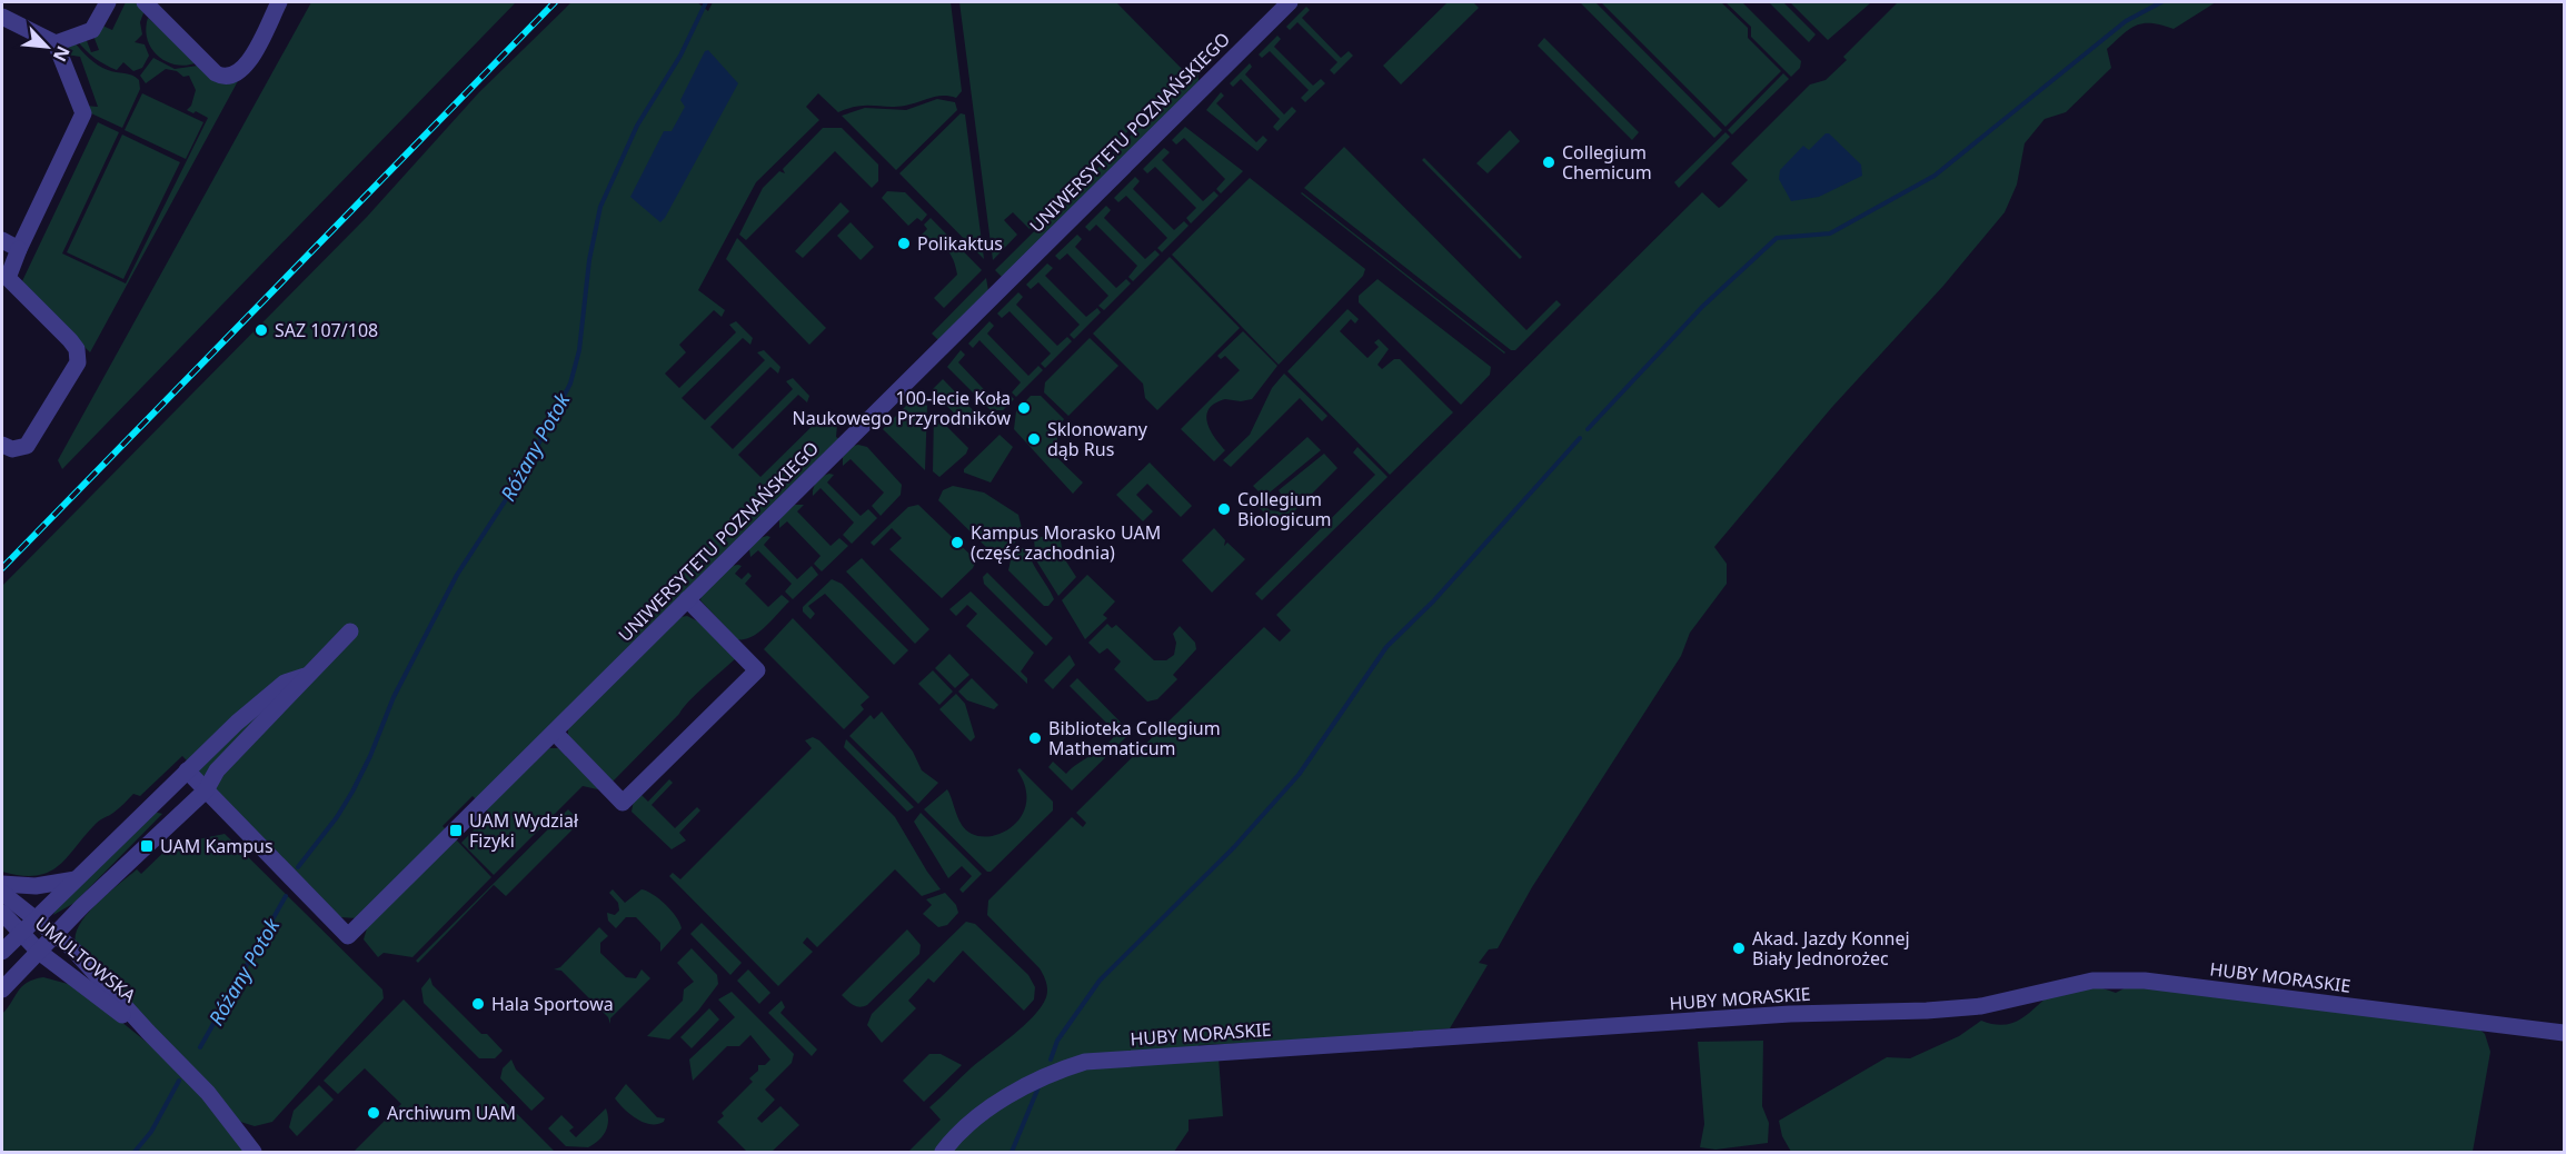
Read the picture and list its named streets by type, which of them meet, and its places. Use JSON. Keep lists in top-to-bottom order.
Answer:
{
  "streets": {
    "street": ["UNIWERSYTETU POZNAŃSKIEGO", "UMULTOWSKA", "HUBY MORASKIE"]
  },
  "water": ["Różany Potok"],
  "places": {
    "other": [
      "Collegium Chemicum",
      "Polikaktus",
      "SAZ 107/108",
      "100-lecie Koła Naukowego Przyrodników",
      "Sklonowany dąb Rus",
      "Collegium Biologicum",
      "Kampus Morasko UAM (część zachodnia)",
      "Biblioteka Collegium Mathematicum",
      "Akad. Jazdy Konnej Biały Jednorożec",
      "Hala Sportowa",
      "Archiwum UAM"
    ],
    "transit": ["UAM Wydział Fizyki", "UAM Kampus"]
  },
  "north": "bottom right"
}
